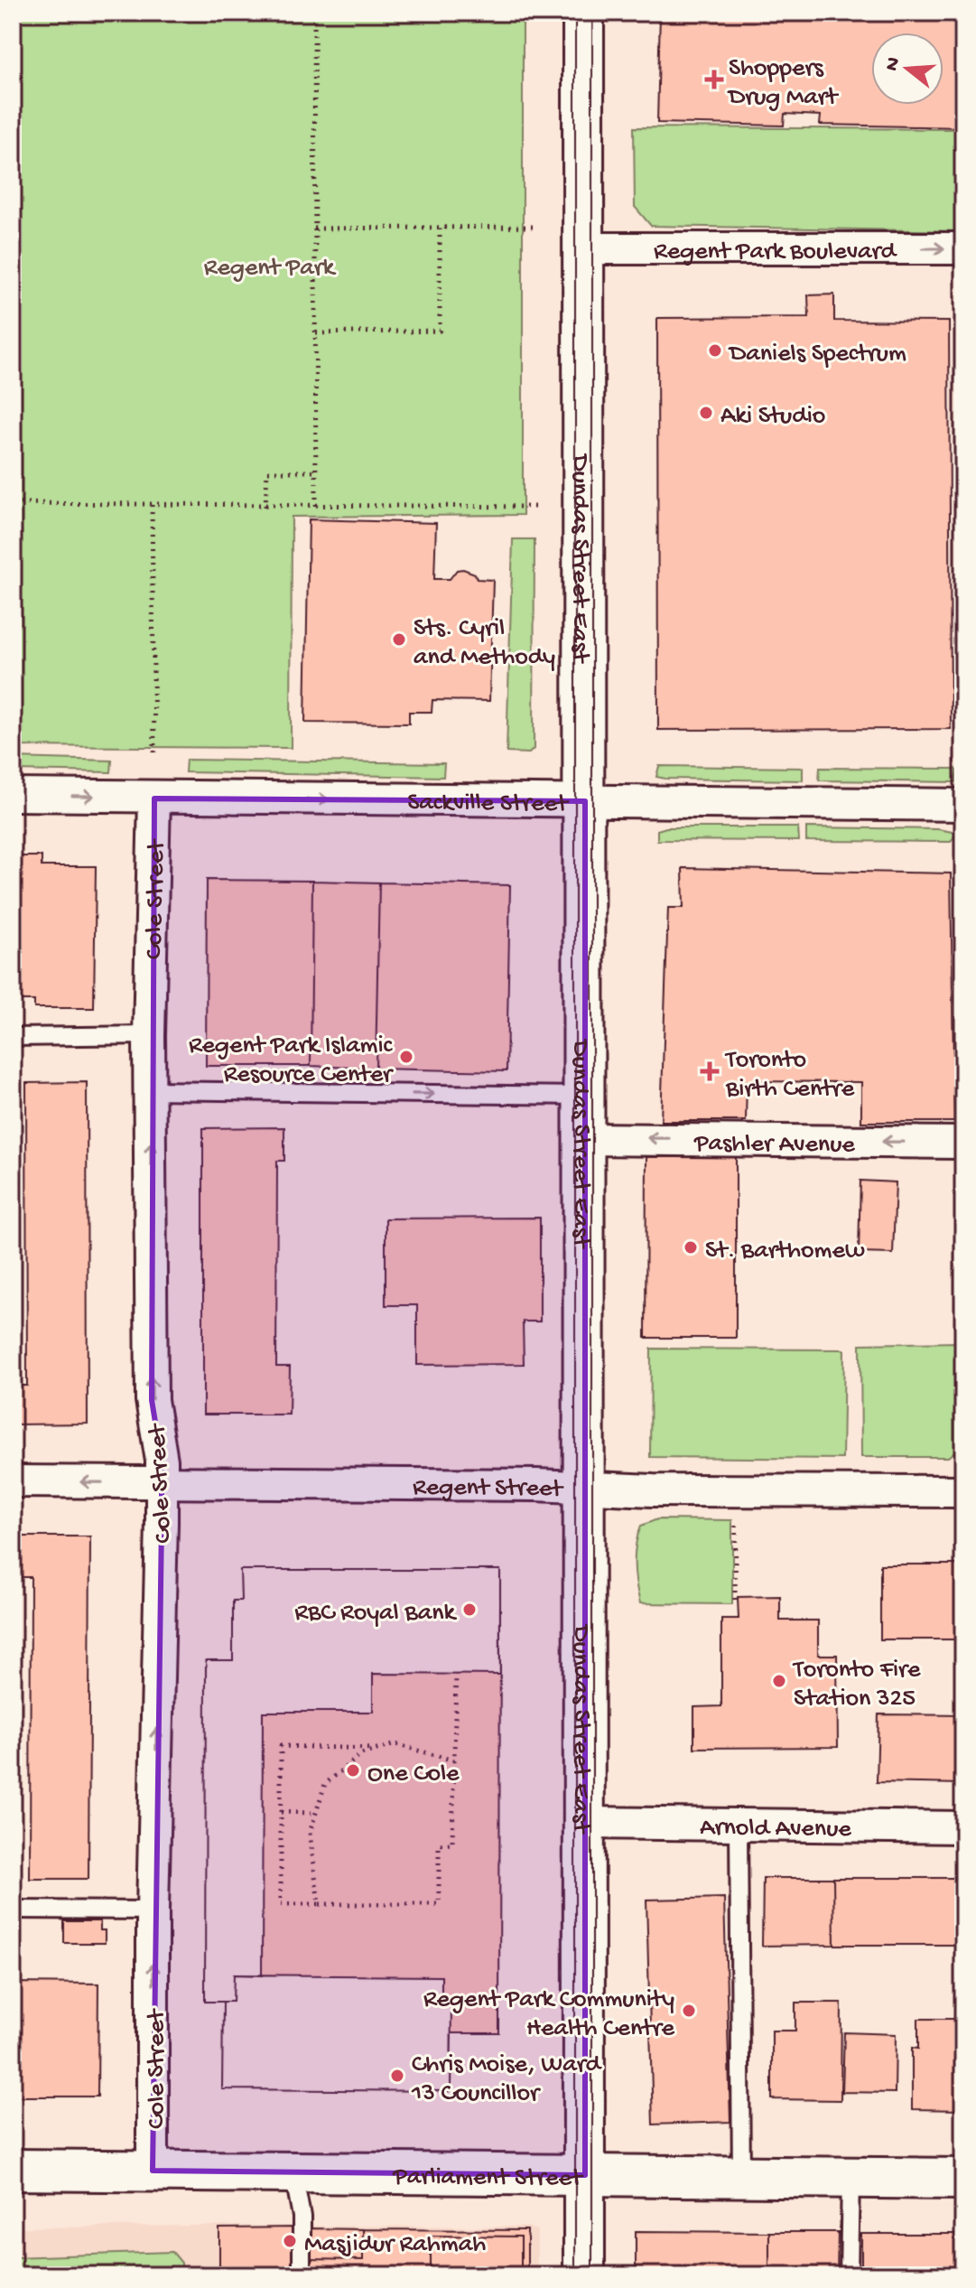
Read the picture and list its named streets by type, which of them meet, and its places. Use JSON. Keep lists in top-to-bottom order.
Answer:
{
  "streets": {
    "street": [
      "Regent Park Boulevard",
      "Dundas Street East",
      "Sackville Street",
      "Cole Street",
      "Pashler Avenue",
      "Regent Street",
      "Arnold Avenue",
      "Parliament Street"
    ]
  },
  "crossings": [
    ["Regent Park Boulevard", "Dundas Street East"],
    ["Dundas Street East", "Sackville Street"],
    ["Dundas Street East", "Pashler Avenue"],
    ["Dundas Street East", "Regent Street"],
    ["Dundas Street East", "Arnold Avenue"],
    ["Dundas Street East", "Parliament Street"],
    ["Sackville Street", "Cole Street"],
    ["Cole Street", "Regent Street"],
    ["Cole Street", "Parliament Street"]
  ],
  "one_way": [
    "Regent Park Boulevard",
    "Sackville Street",
    "Cole Street",
    "Pashler Avenue"
  ],
  "parks": ["Regent Park"],
  "places": {
    "health": ["Shoppers Drug Mart", "Toronto Birth Centre"],
    "other": [
      "Daniels Spectrum",
      "Aki Studio",
      "Sts. Cyril and Methody",
      "Regent Park Islamic Resource Center",
      "St. Barthomew",
      "RBC Royal Bank",
      "Toronto Fire Station 325",
      "One Cole",
      "Regent Park Community Health Centre",
      "Chris Moise, Ward 13 Councillor",
      "Masjidur Rahmah"
    ]
  },
  "north": "left"
}
